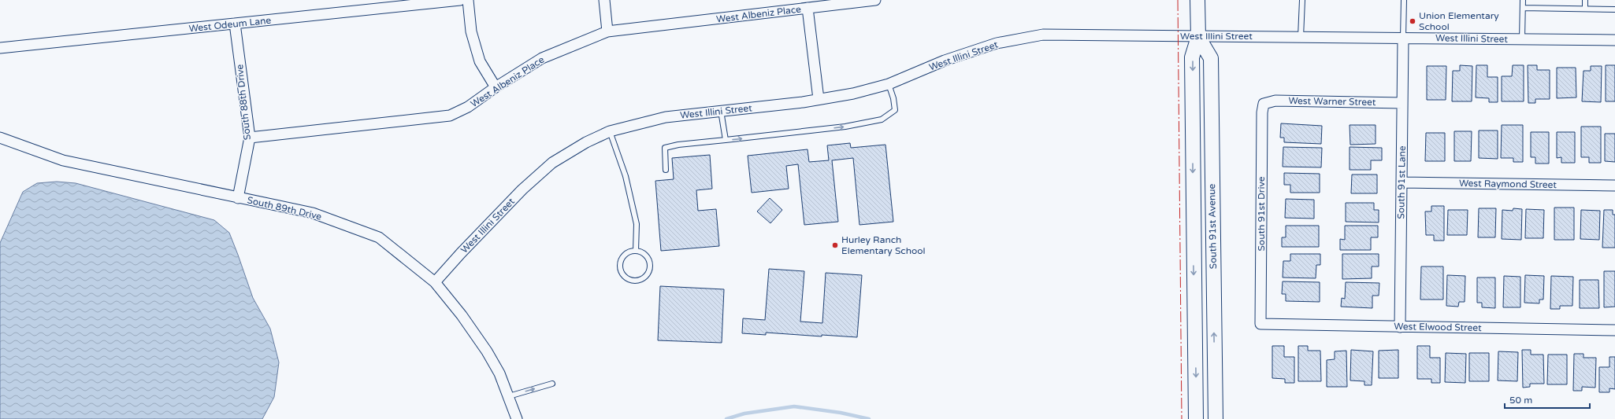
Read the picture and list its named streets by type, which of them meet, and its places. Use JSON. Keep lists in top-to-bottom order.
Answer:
{
  "streets": {
    "main road": ["South 91st Avenue"],
    "street": [
      "West Albeniz Place",
      "West Odeum Lane",
      "West Illini Street",
      "West Warner Street",
      "South 88th Drive",
      "South 91st Lane",
      "West Raymond Street",
      "South 89th Drive",
      "South 91st Drive",
      "West Elwood Street"
    ]
  },
  "crossings": [
    ["West Albeniz Place", "South 88th Drive"],
    ["West Odeum Lane", "South 88th Drive"],
    ["West Illini Street", "South 91st Lane"],
    ["West Illini Street", "South 89th Drive"],
    ["West Illini Street", "South 91st Avenue"],
    ["West Warner Street", "South 91st Lane"],
    ["West Warner Street", "South 91st Drive"],
    ["South 88th Drive", "South 89th Drive"],
    ["South 91st Lane", "West Raymond Street"],
    ["South 91st Lane", "West Elwood Street"],
    ["South 91st Drive", "West Elwood Street"]
  ],
  "places": ["Union Elementary School", "Hurley Ranch Elementary School"],
  "scale_bar": "50 m"
}
